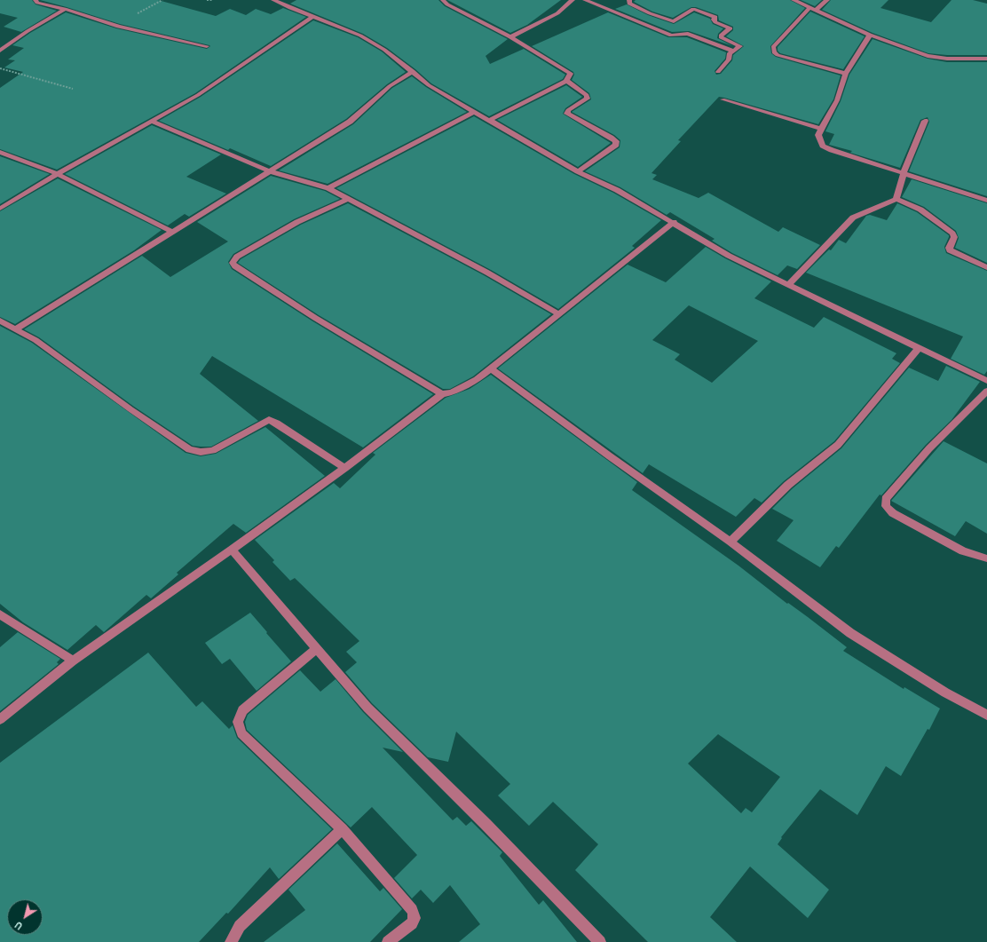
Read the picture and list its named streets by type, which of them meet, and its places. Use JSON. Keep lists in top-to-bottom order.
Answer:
{
  "north": "bottom left"
}
